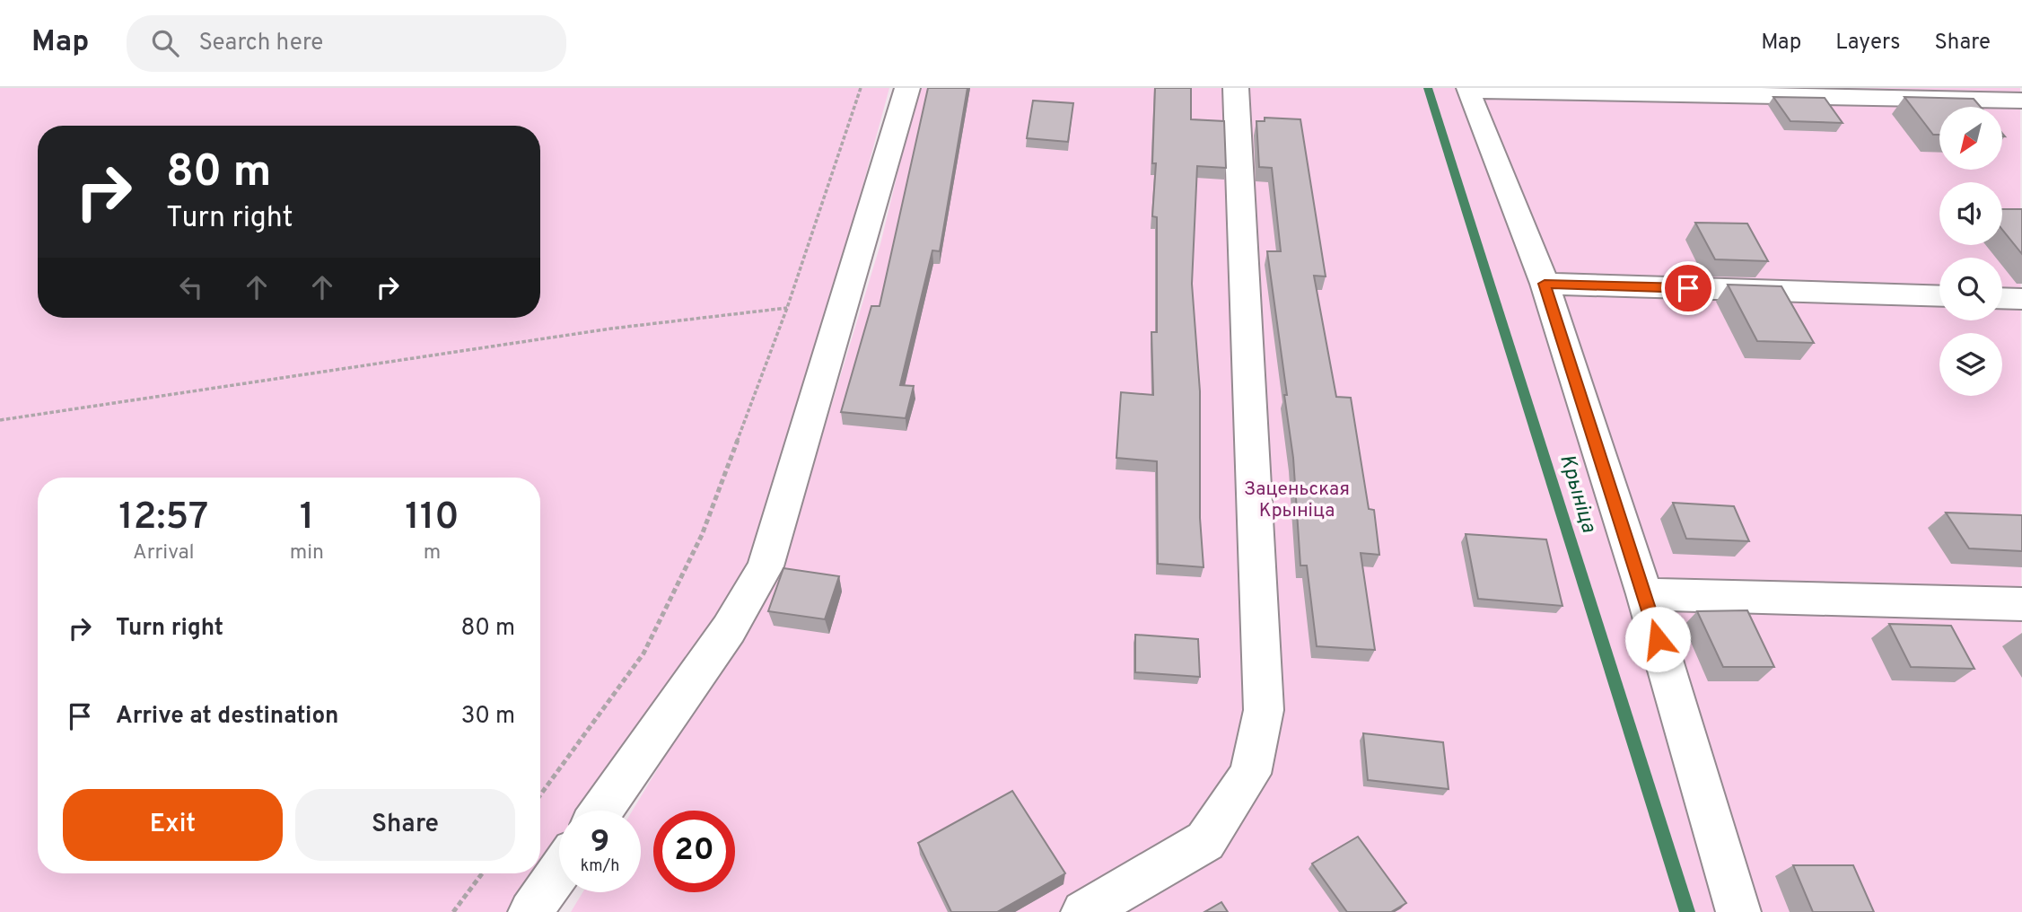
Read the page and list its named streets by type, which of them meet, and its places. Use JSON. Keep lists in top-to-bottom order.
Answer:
{
  "water": ["Крыніца"],
  "parks": ["Заценьская Крыніца"],
  "north": "bottom left",
  "page": {
    "header": "Map",
    "search": "Search here",
    "nav": ["Map", "Layers", "Share"],
    "turn": ["80 m", "Turn right"],
    "eta": [
      "12:57",
      "Arrival",
      "1",
      "min",
      "110",
      "m"
    ],
    "list": [
      {
        "name": "Turn right",
        "value": "80 m"
      },
      {
        "name": "Arrive at destination",
        "value": "30 m"
      }
    ],
    "buttons": ["Exit", "Share"],
    "speed": "9 km/h",
    "limit": "20"
  }
}
